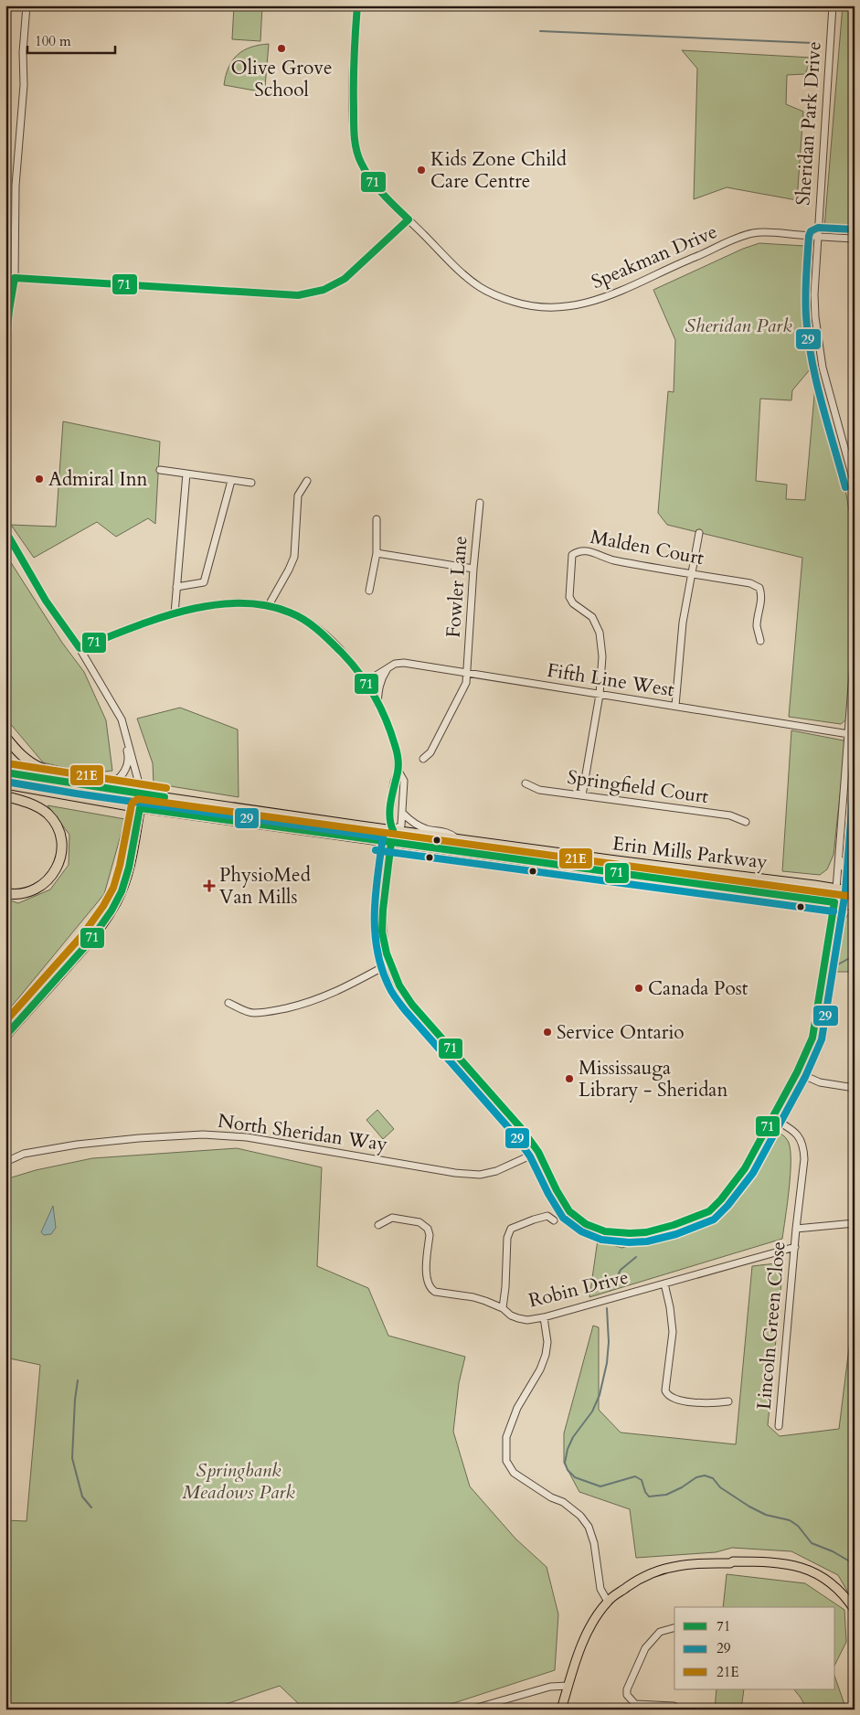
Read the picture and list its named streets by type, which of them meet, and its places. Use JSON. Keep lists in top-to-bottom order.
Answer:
{
  "streets": {
    "main road": ["Erin Mills Parkway"],
    "street": [
      "Sheridan Park Drive",
      "Speakman Drive",
      "Malden Court",
      "Fowler Lane",
      "Fifth Line West",
      "Springfield Court",
      "North Sheridan Way",
      "Robin Drive",
      "Lincoln Green Close"
    ]
  },
  "crossings": [
    ["Sheridan Park Drive", "Speakman Drive"],
    ["Malden Court", "Fifth Line West"],
    ["Fowler Lane", "Fifth Line West"],
    ["Robin Drive", "Lincoln Green Close"]
  ],
  "parks": ["Sheridan Park", "Springbank Meadows Park"],
  "places": {
    "other": [
      "Olive Grove School",
      "Kids Zone Child Care Centre",
      "Admiral Inn",
      "Canada Post",
      "Service Ontario",
      "Mississauga Library - Sheridan"
    ],
    "health": ["PhysioMed Van Mills"]
  },
  "lines": ["transit line 71", "transit line 29", "transit line 21E"],
  "legend": ["71", "29", "21E"],
  "scale_bar": "100 m"
}
